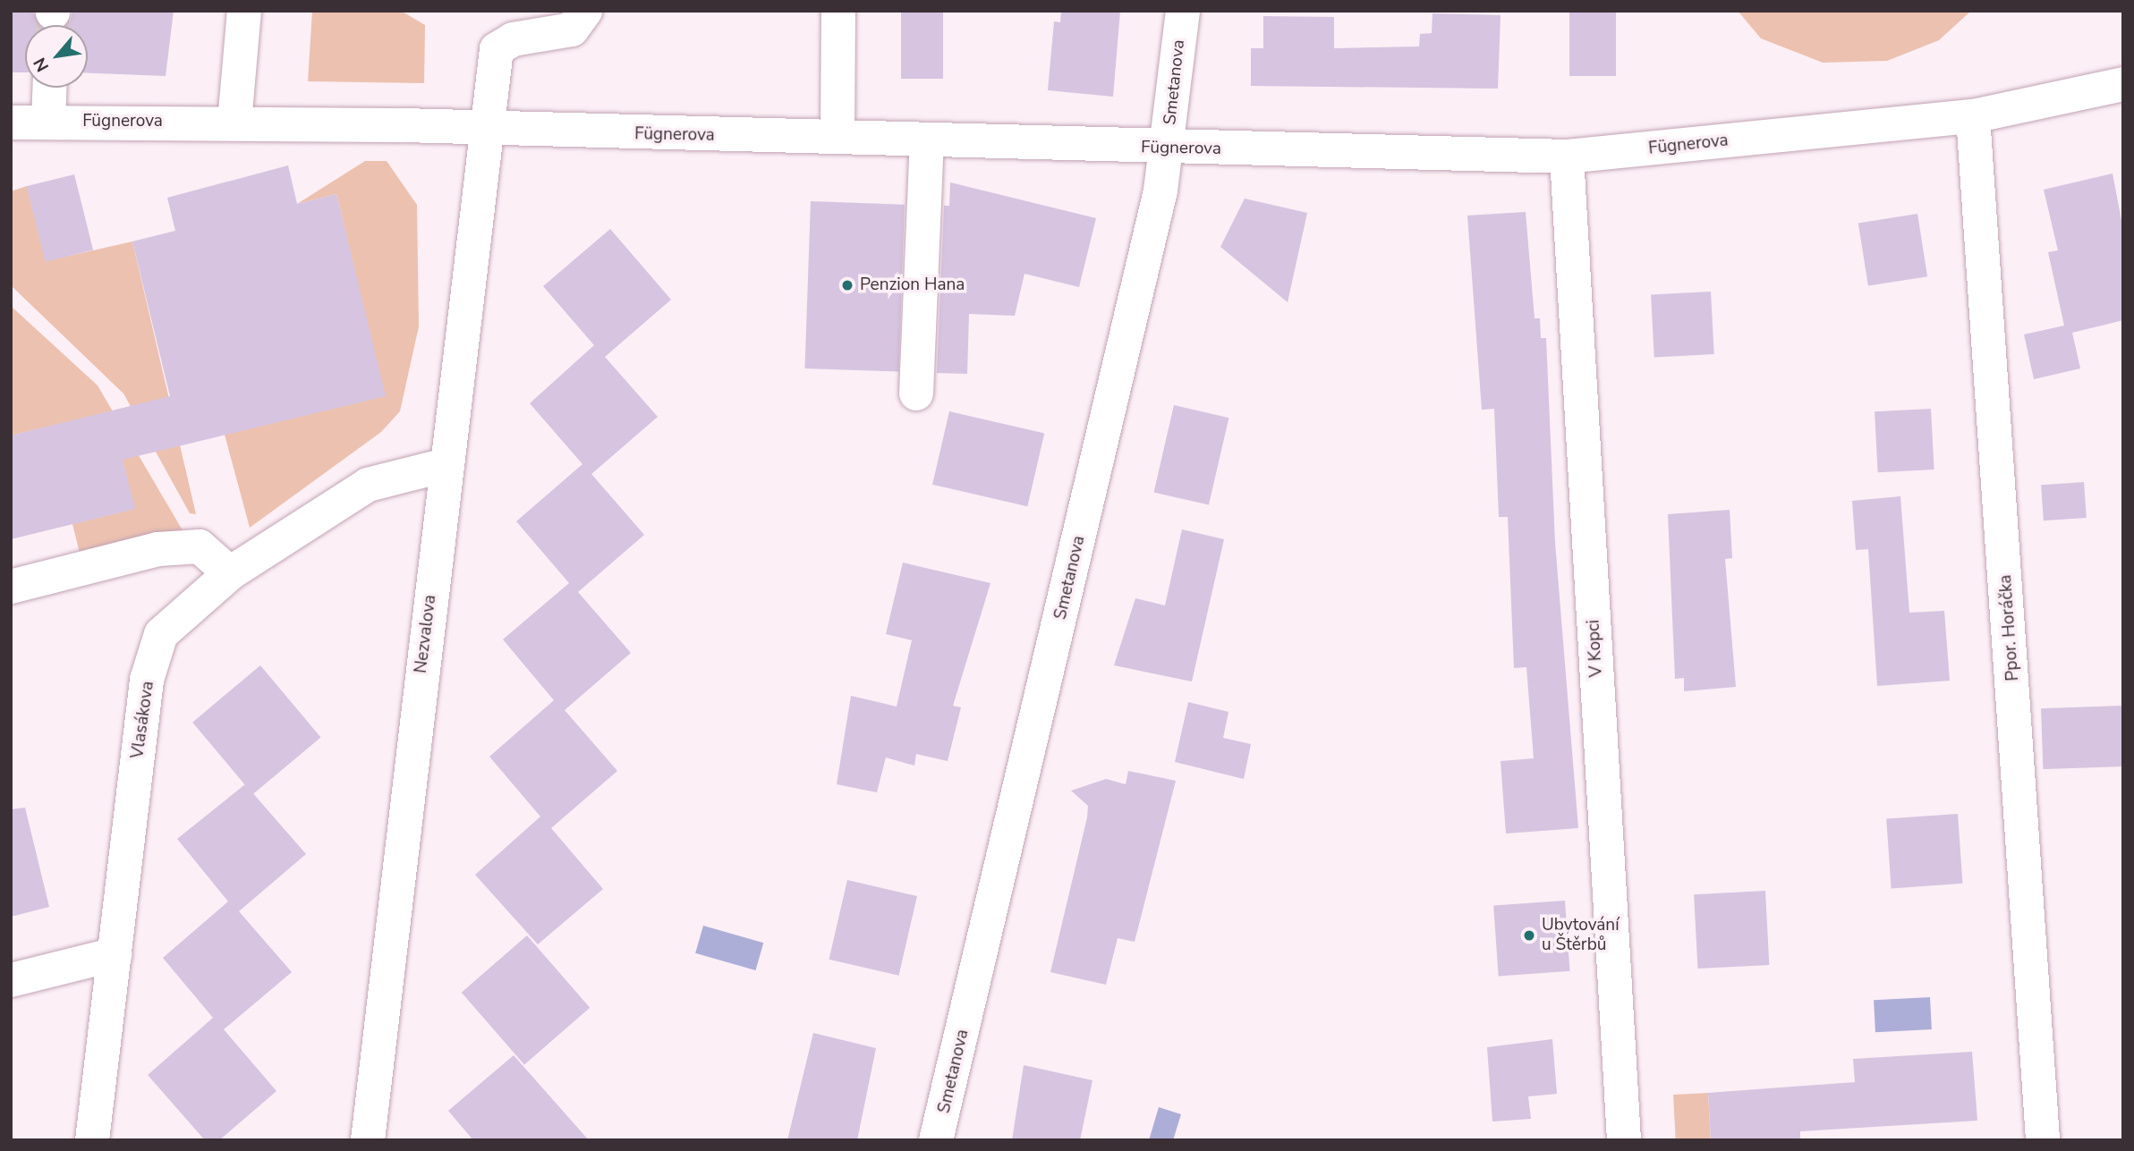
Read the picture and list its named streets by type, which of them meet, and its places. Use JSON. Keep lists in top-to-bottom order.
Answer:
{
  "streets": {
    "street": [
      "Smetanova",
      "Fügnerova",
      "Ppor. Horáčka",
      "Nezvalova",
      "V Kopci",
      "Vlasákova"
    ]
  },
  "crossings": [
    ["Smetanova", "Fügnerova"],
    ["Fügnerova", "Ppor. Horáčka"],
    ["Fügnerova", "Nezvalova"],
    ["Fügnerova", "V Kopci"],
    ["Nezvalova", "Vlasákova"]
  ],
  "places": ["Penzion Hana", "Ubytování u Štěrbů"],
  "north": "bottom left"
}
